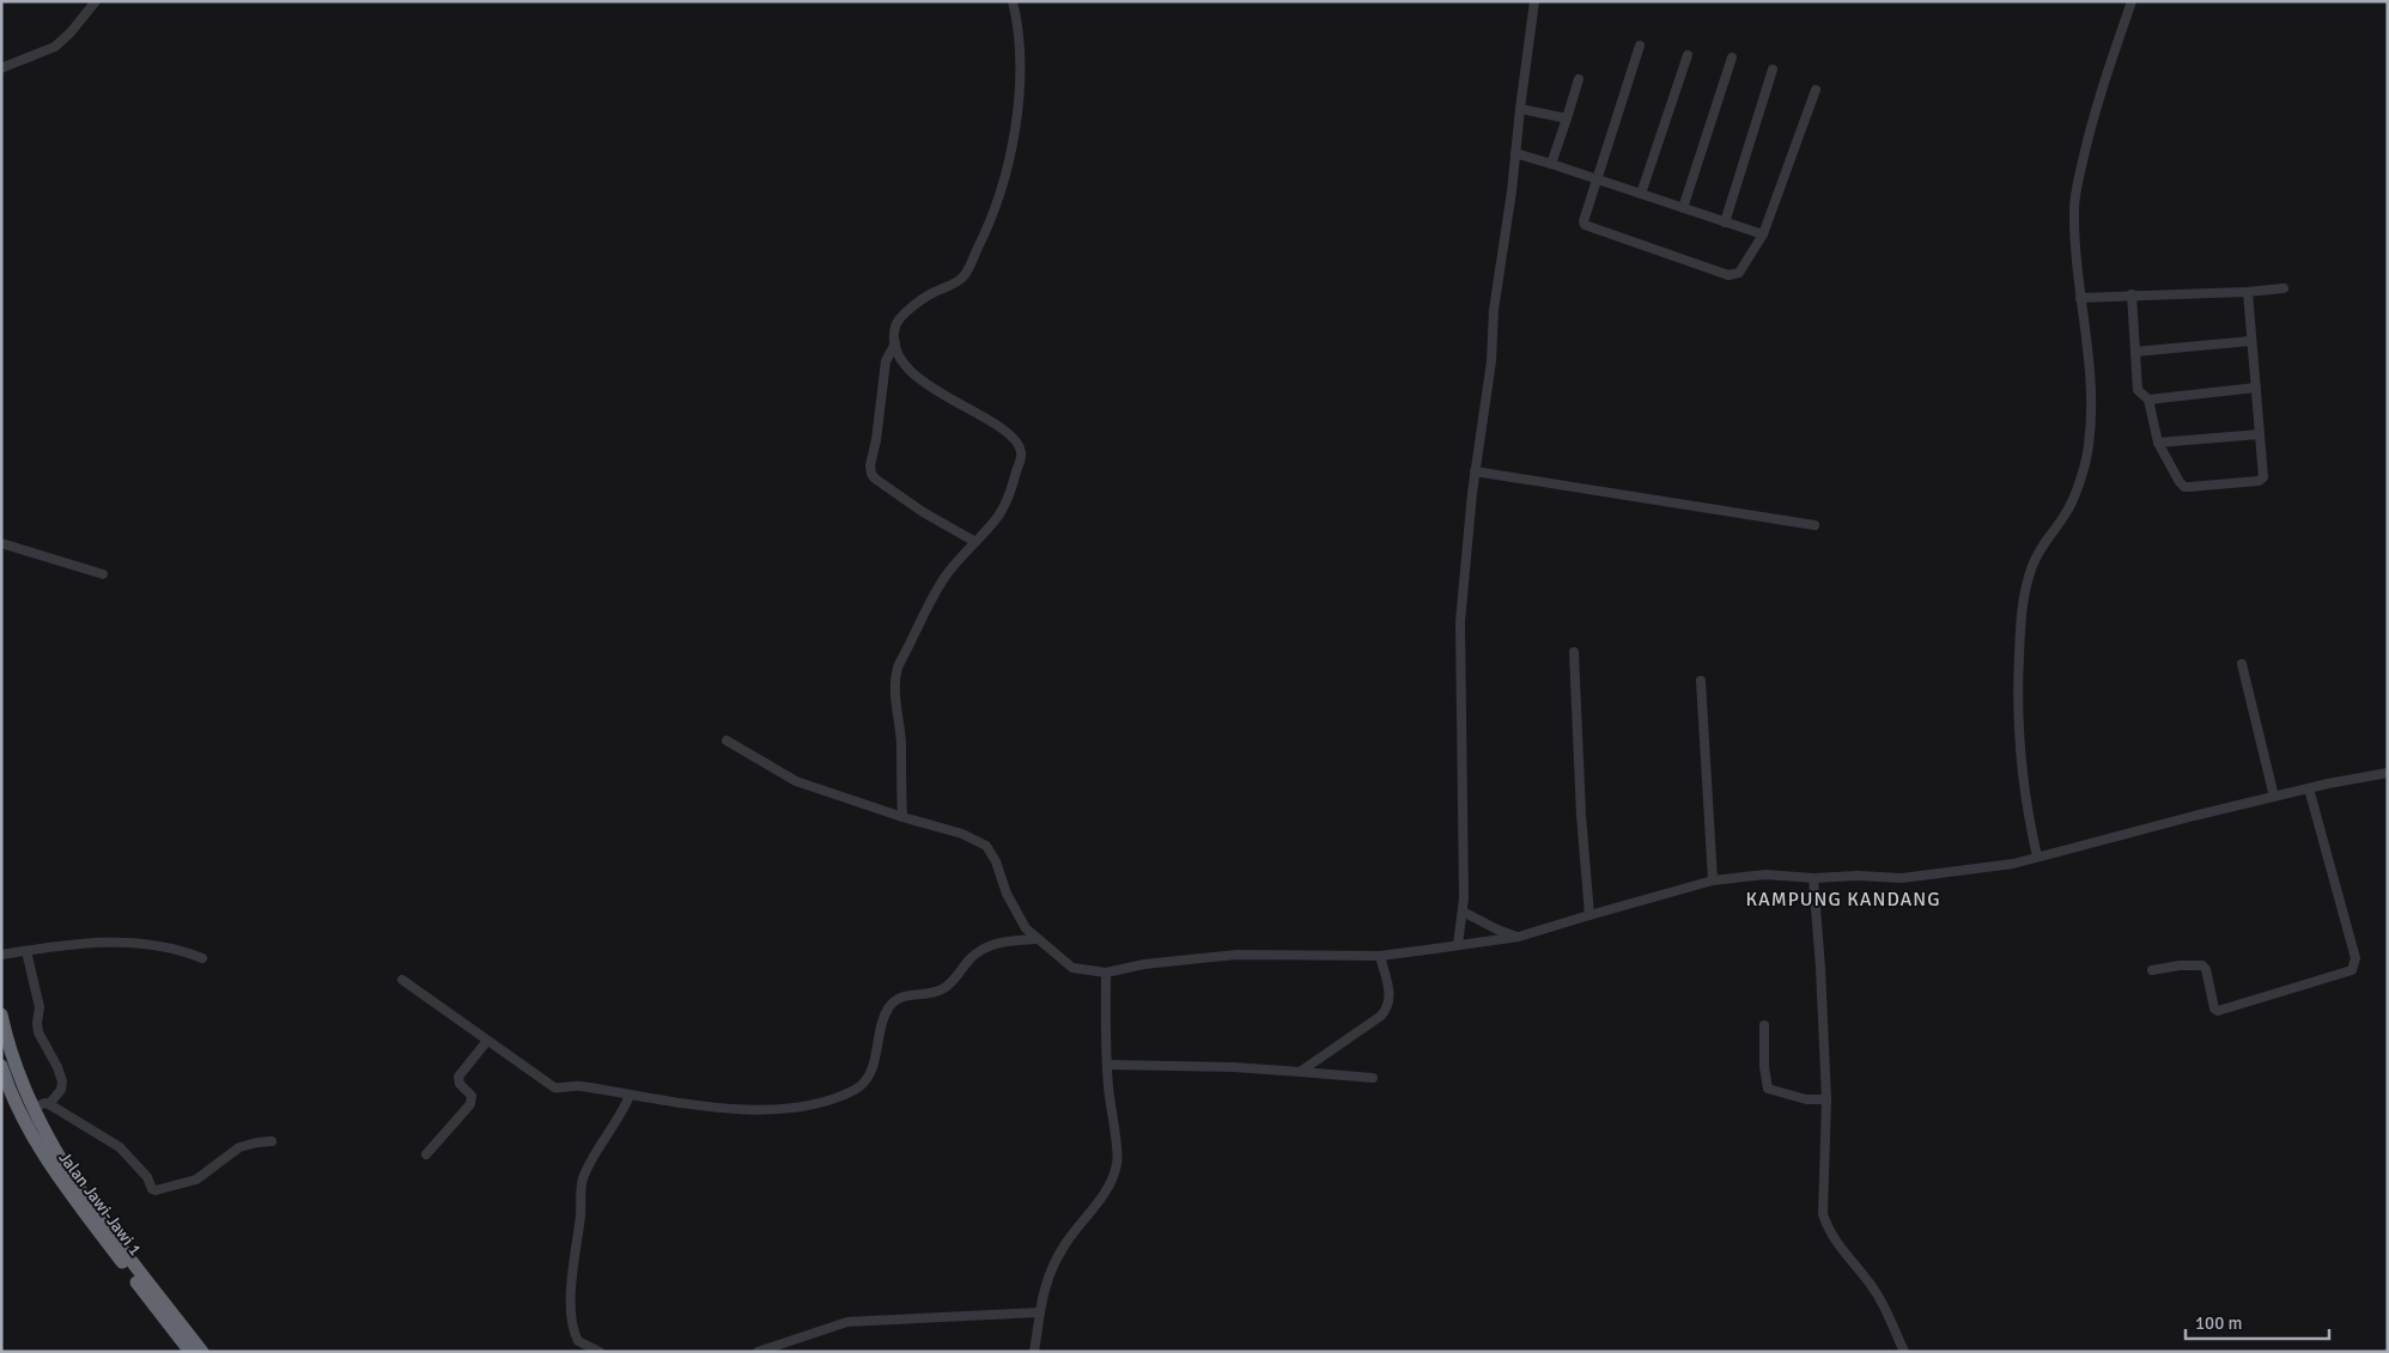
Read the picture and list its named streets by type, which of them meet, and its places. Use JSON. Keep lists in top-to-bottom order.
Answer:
{
  "streets": {
    "highway": ["Jalan Jawi-Jawi 1"]
  },
  "districts": ["KAMPUNG KANDANG"],
  "scale_bar": "100 m"
}
